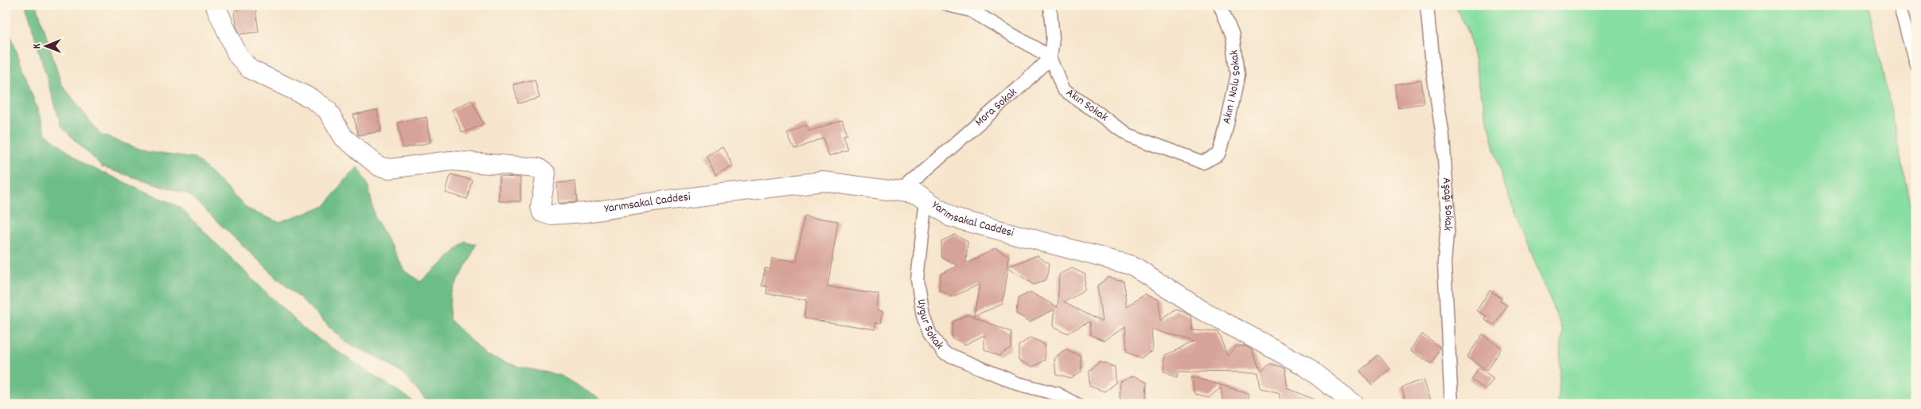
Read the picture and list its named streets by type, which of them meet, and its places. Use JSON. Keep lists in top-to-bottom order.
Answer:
{
  "streets": {
    "street": [
      "Akın 1 Nolu Sokak",
      "Akın Sokak",
      "Mora Sokak",
      "Yarımsakal Caddesi",
      "Aşağı Sokak",
      "Uygur Sokak"
    ]
  },
  "crossings": [
    ["Akın 1 Nolu Sokak", "Akın Sokak"],
    ["Akın Sokak", "Mora Sokak"],
    ["Mora Sokak", "Yarımsakal Caddesi"],
    ["Yarımsakal Caddesi", "Uygur Sokak"]
  ],
  "north": "left"
}
